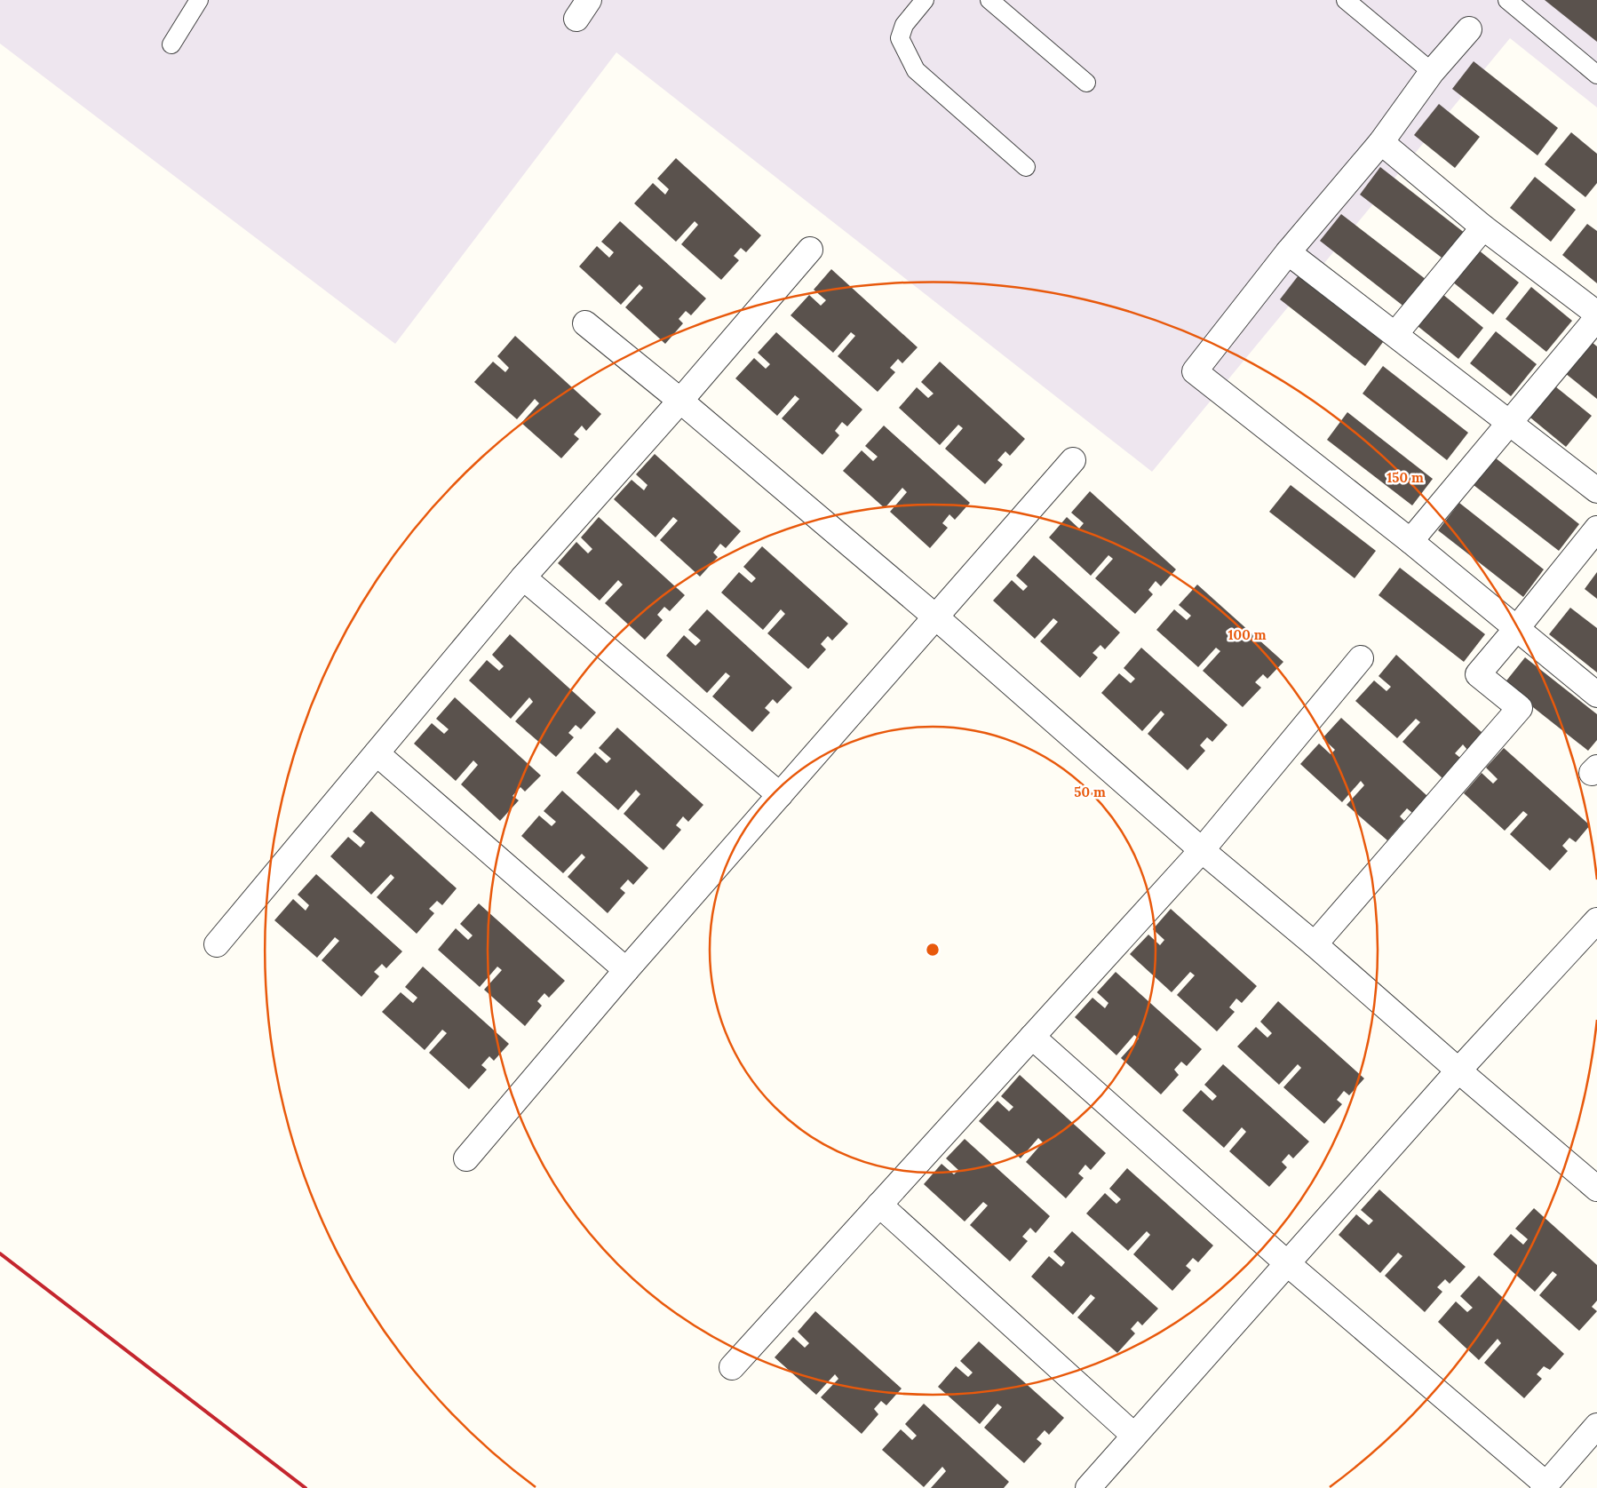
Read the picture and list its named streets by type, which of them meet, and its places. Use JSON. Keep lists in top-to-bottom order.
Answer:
{
  "rings": ["150 m", "100 m", "50 m"]
}
